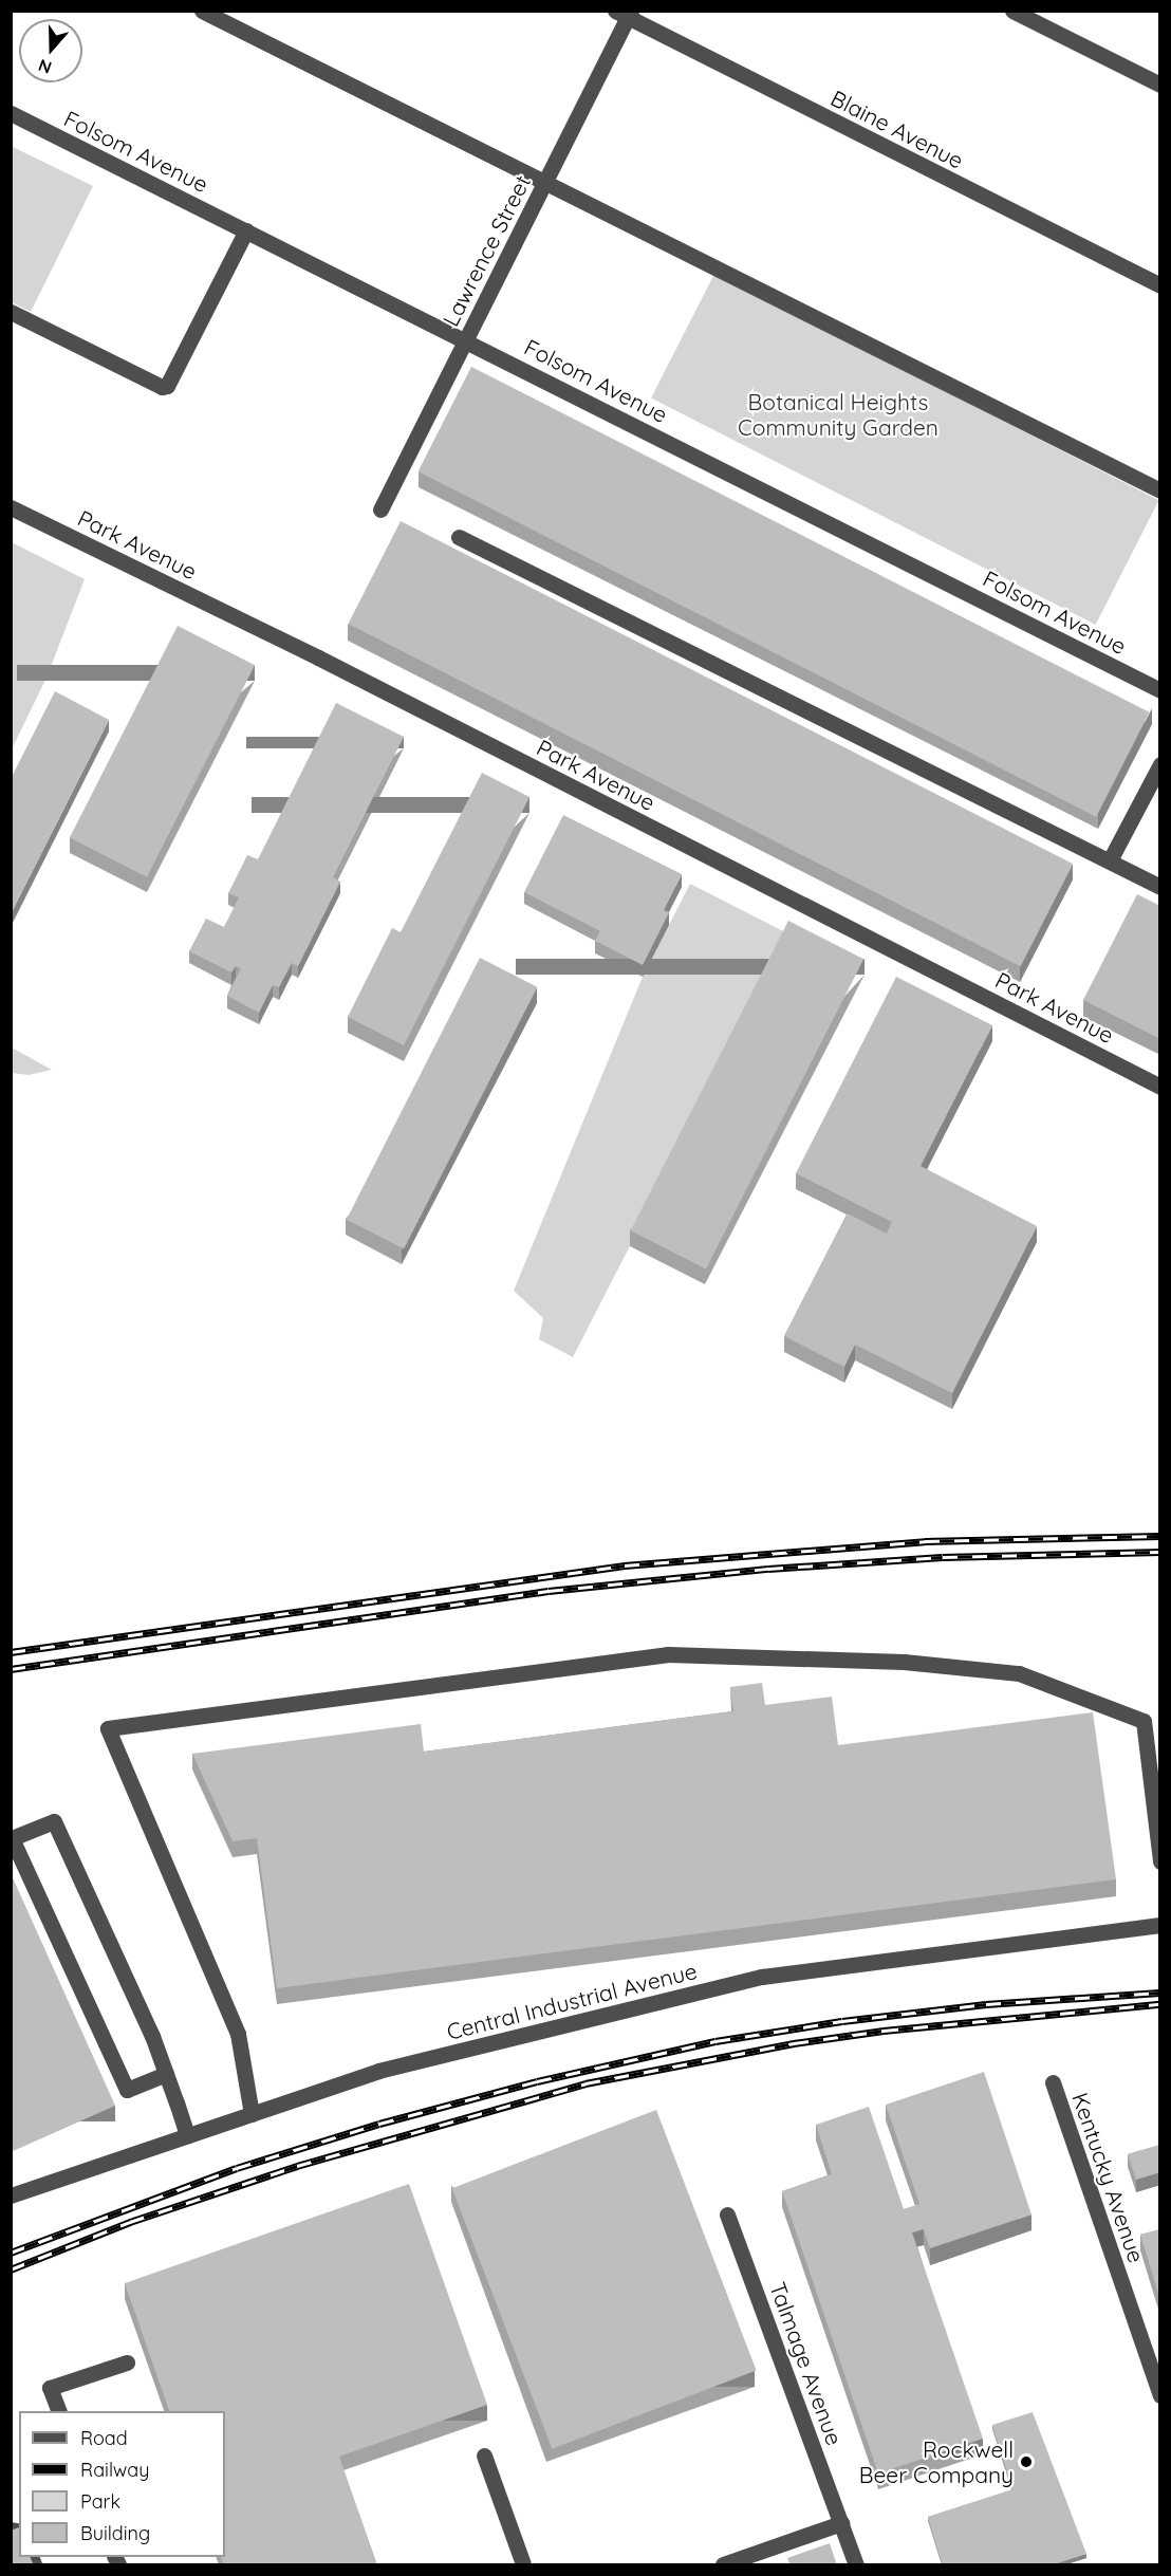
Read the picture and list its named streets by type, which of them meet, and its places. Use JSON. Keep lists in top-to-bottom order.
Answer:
{
  "streets": {
    "street": [
      "Blaine Avenue",
      "Folsom Avenue",
      "Lawrence Street",
      "Park Avenue",
      "Central Industrial Avenue",
      "Kentucky Avenue",
      "Talmage Avenue"
    ]
  },
  "crossings": [
    ["Blaine Avenue", "Lawrence Street"],
    ["Folsom Avenue", "Lawrence Street"]
  ],
  "parks": ["Botanical Heights Community Garden"],
  "places": ["Rockwell Beer Company"],
  "legend": [
    "Road",
    "Railway",
    "Park",
    "Building"
  ],
  "north": "bottom"
}
